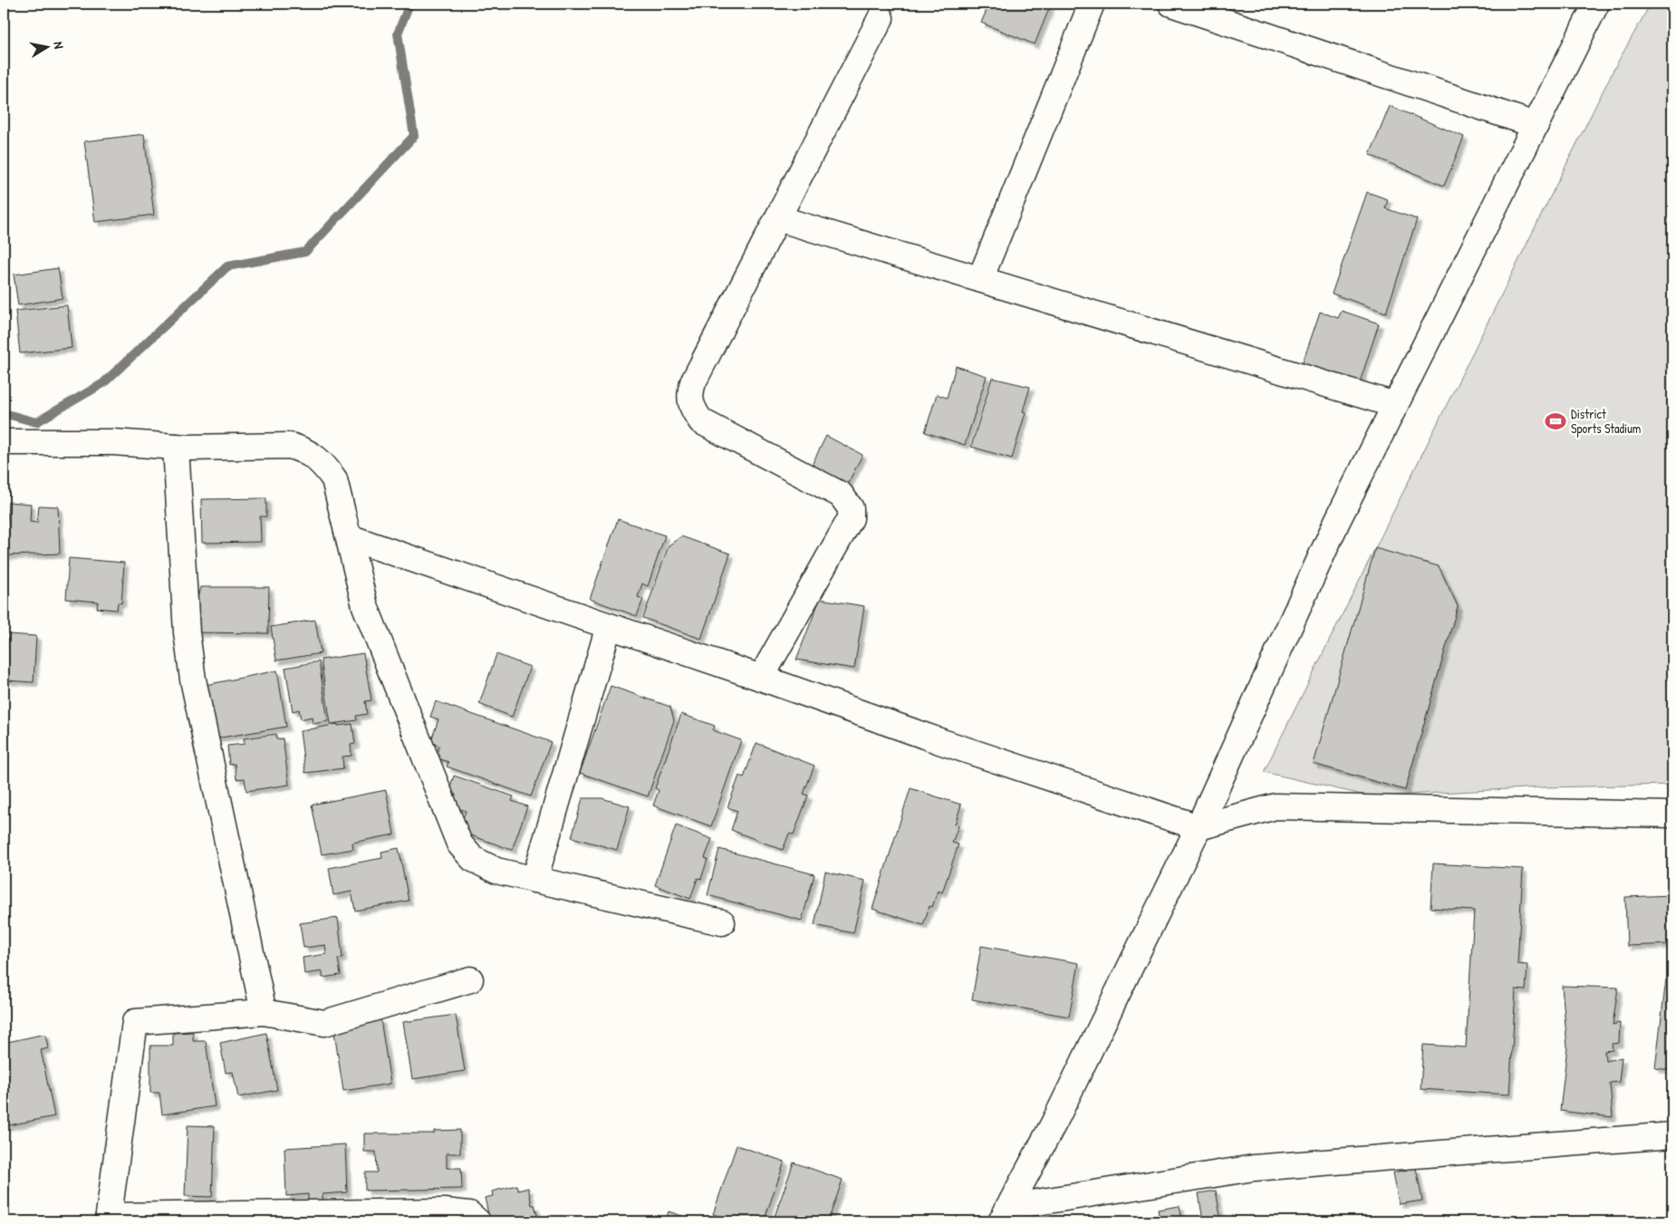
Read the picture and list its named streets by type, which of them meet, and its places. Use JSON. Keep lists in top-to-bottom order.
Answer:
{
  "places": {
    "sports": ["District Sports Stadium"]
  },
  "north": "right"
}
